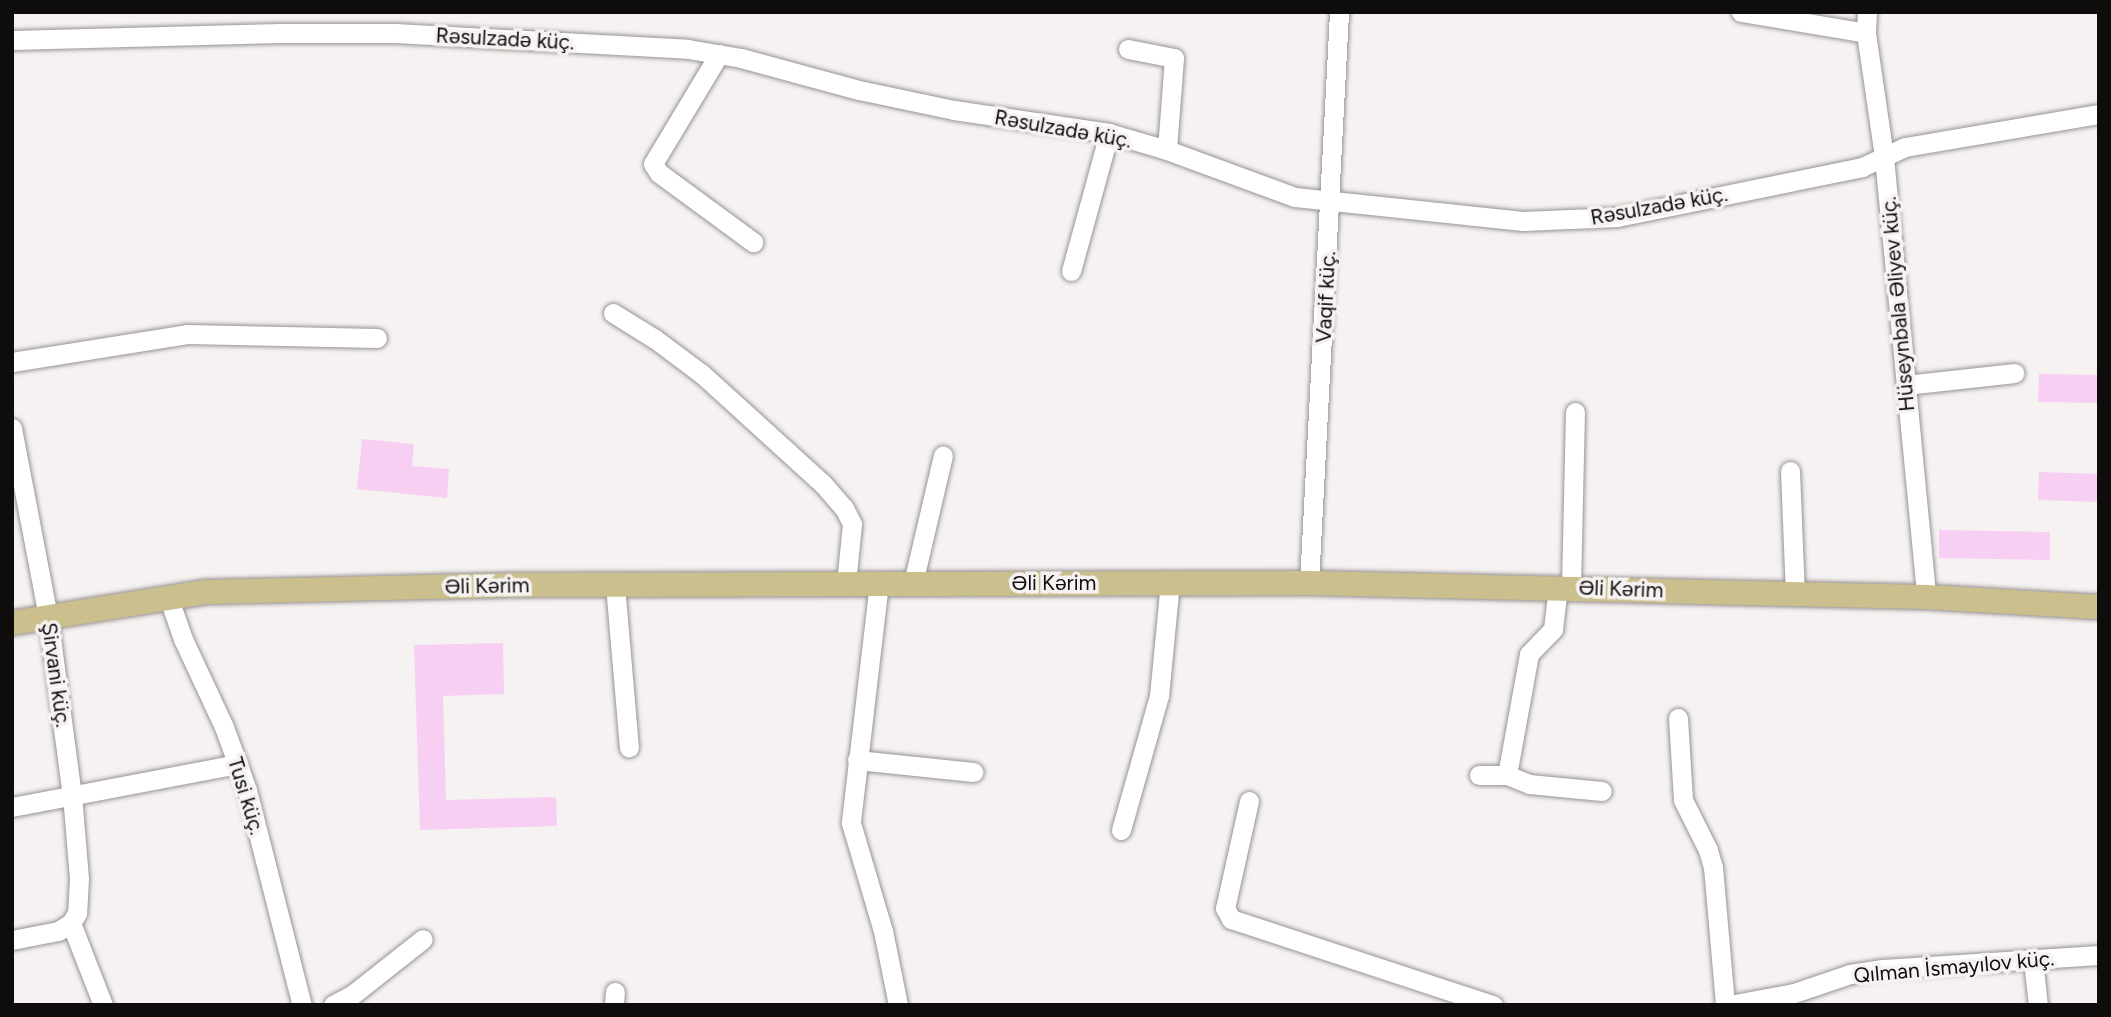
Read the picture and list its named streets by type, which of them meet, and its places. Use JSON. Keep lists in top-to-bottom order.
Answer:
{
  "streets": {
    "main road": ["Əli Kərim"],
    "street": [
      "Rəsulzadə küç.",
      "Vaqif küç.",
      "Hüseynbala Əliyev küç.",
      "Şirvani küç.",
      "Tusi küç.",
      "Qılman İsmayılov küç."
    ]
  },
  "crossings": [
    ["Rəsulzadə küç.", "Vaqif küç."],
    ["Rəsulzadə küç.", "Hüseynbala Əliyev küç."],
    ["Vaqif küç.", "Əli Kərim"],
    ["Hüseynbala Əliyev küç.", "Əli Kərim"],
    ["Əli Kərim", "Şirvani küç."],
    ["Əli Kərim", "Tusi küç."]
  ]
}
